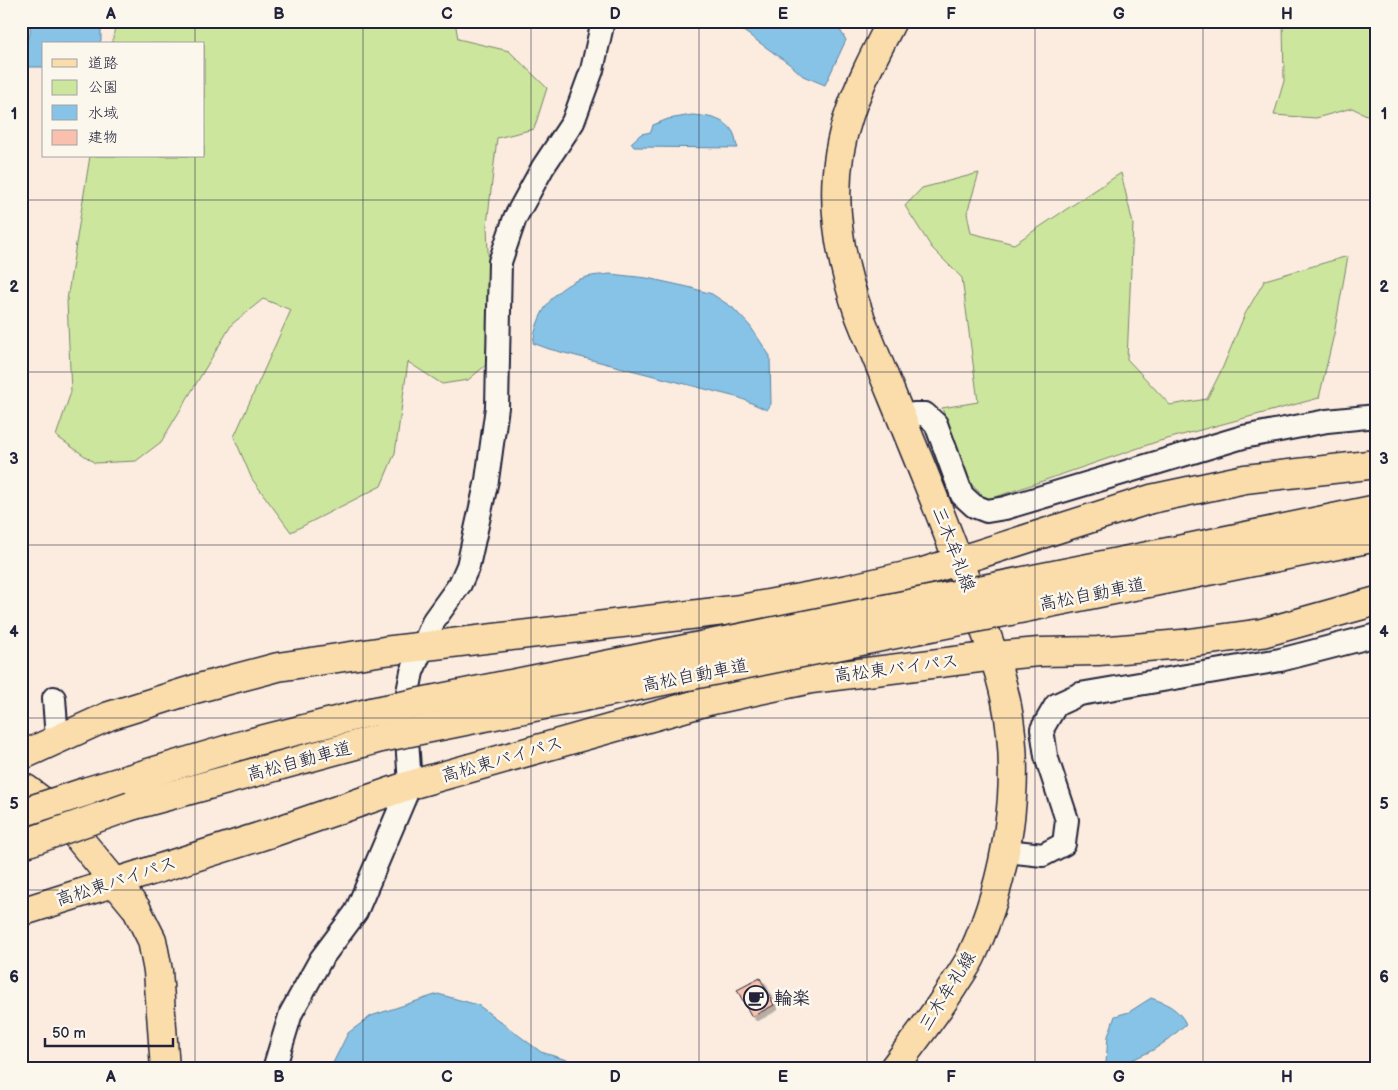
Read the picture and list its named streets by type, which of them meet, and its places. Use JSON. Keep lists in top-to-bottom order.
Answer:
{
  "streets": {
    "main road": ["三木牟礼線", "高松自動車道", "高松東バイパス"]
  },
  "crossings": [
    ["三木牟礼線", "高松東バイパス"]
  ],
  "places": {
    "cafe": ["輪楽"]
  },
  "legend": [
    "道路",
    "公園",
    "水域",
    "建物"
  ],
  "scale_bar": "50 m",
  "grid": {
    "columns": [
      "A",
      "B",
      "C",
      "D",
      "E",
      "F",
      "G",
      "H"
    ],
    "rows": [
      "1",
      "2",
      "3",
      "4",
      "5",
      "6"
    ]
  }
}
